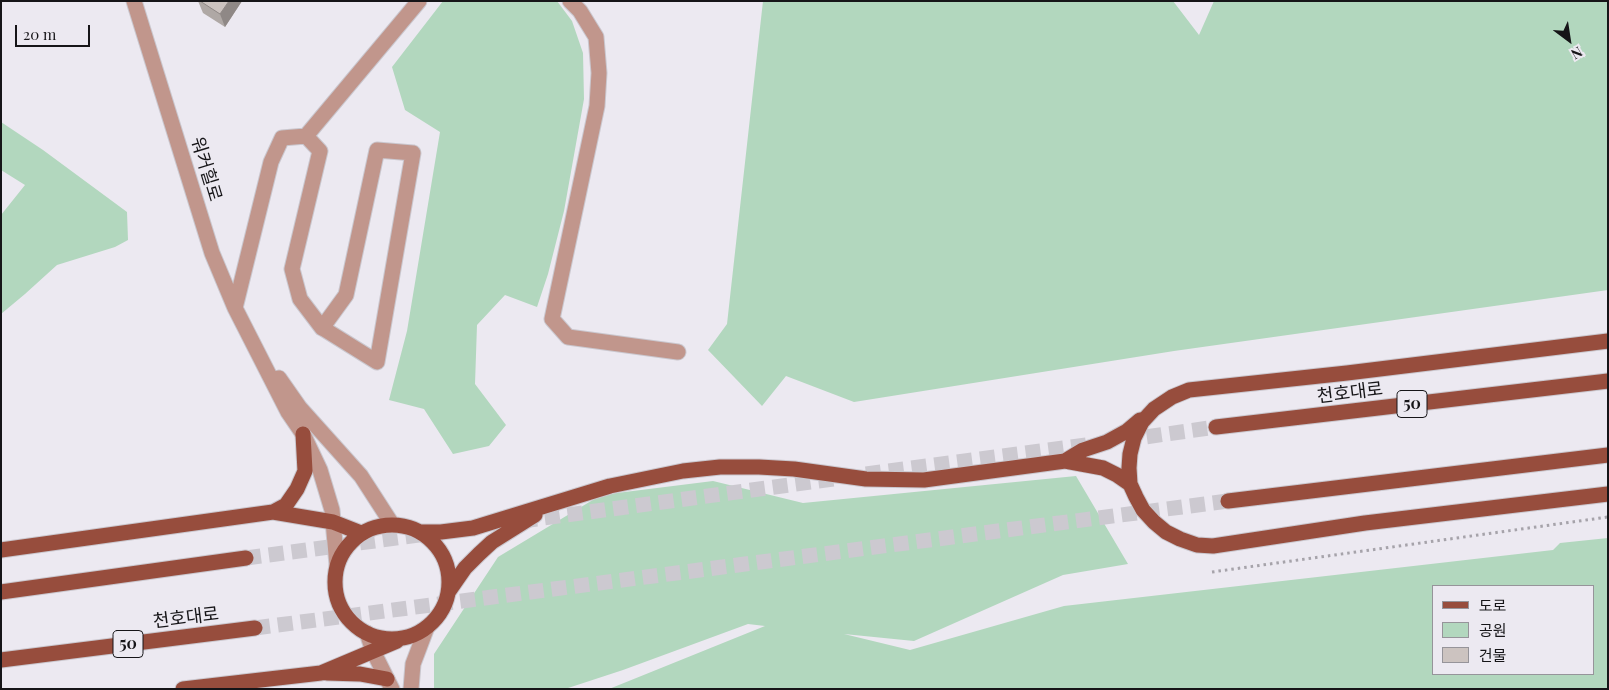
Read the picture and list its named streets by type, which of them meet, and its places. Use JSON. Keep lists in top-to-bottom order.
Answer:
{
  "streets": {
    "main road": ["천호대로", "50"],
    "street": ["워커힐로"]
  },
  "legend": ["도로", "공원", "건물"],
  "scale_bar": "20 m",
  "north": "bottom right"
}
